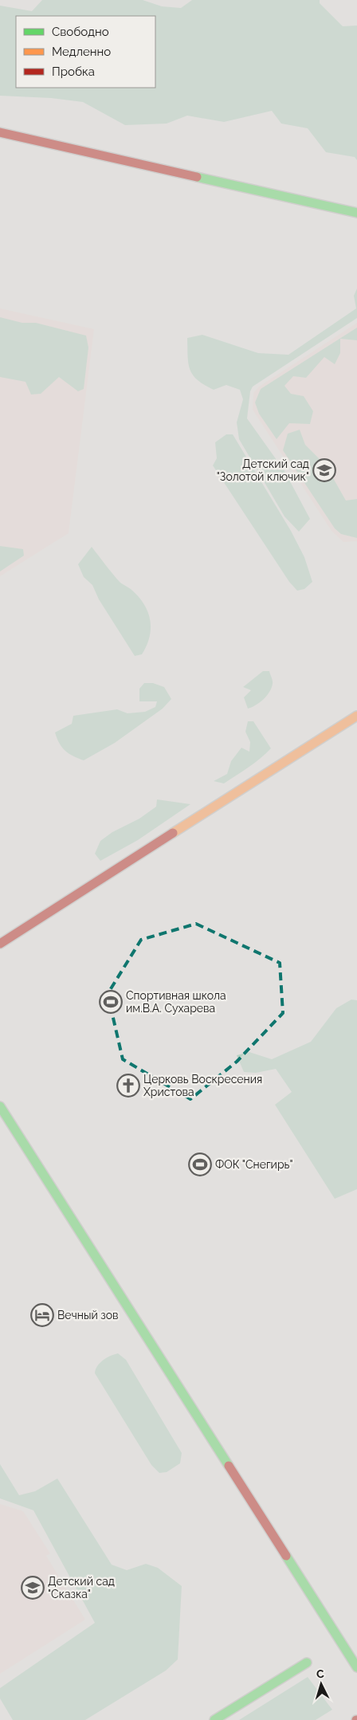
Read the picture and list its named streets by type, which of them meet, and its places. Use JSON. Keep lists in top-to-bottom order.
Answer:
{
  "places": {
    "school or university": ["Детский сад \"Золотой ключик\"", "Детский сад \"Сказка\""],
    "sports": ["Спортивная школа им.В.А. Сухарева", "ФОК \"Снегирь\""],
    "church": ["Церковь Воскресения Христова"],
    "hotel": ["Вечный зов"]
  },
  "legend": ["Свободно", "Медленно", "Пробка"],
  "north": "top"
}
